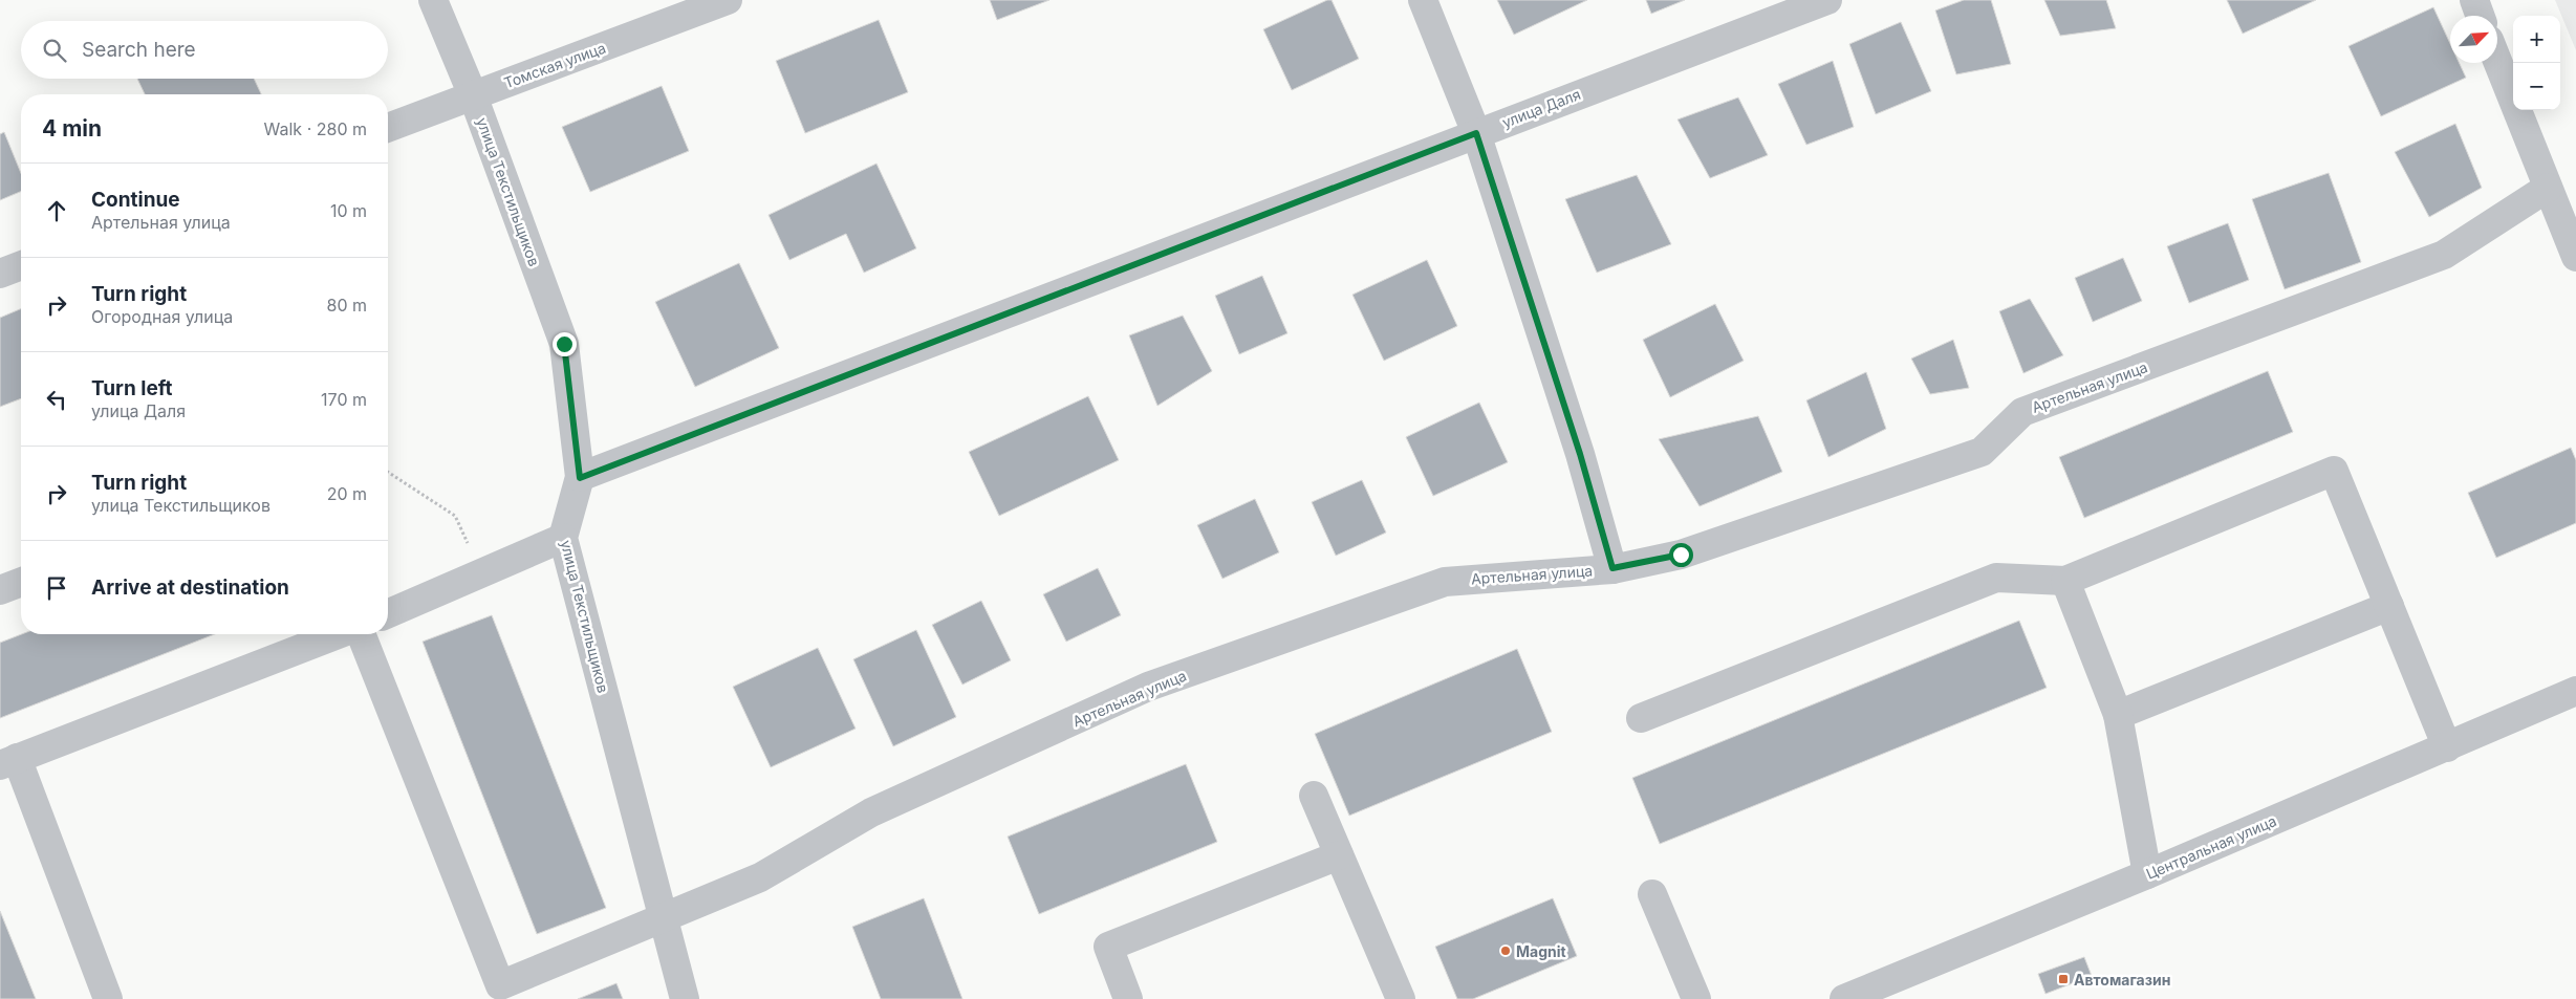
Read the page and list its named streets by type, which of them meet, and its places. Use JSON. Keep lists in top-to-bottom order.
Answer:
{
  "streets": {
    "street": [
      "Томская улица",
      "улица Даля",
      "улица Текстильщиков",
      "Артельная улица",
      "Центральная улица"
    ]
  },
  "crossings": [
    ["Томская улица", "улица Текстильщиков"],
    ["улица Даля", "улица Текстильщиков"],
    ["улица Текстильщиков", "Артельная улица"]
  ],
  "places": {
    "other": ["Magnit"],
    "transit": ["Автомагазин"]
  },
  "north": "top right",
  "page": {
    "map_buttons": ["+", "−"],
    "search": "Search here",
    "heading": ["4 min", "Walk · 280 m"],
    "list": [
      ["Continue", "Артельная улица", "10 m"],
      ["Turn right", "Огородная улица", "80 m"],
      ["Turn left", "улица Даля", "170 m"],
      ["Turn right", "улица Текстильщиков", "20 m"],
      "Arrive at destination"
    ]
  }
}
